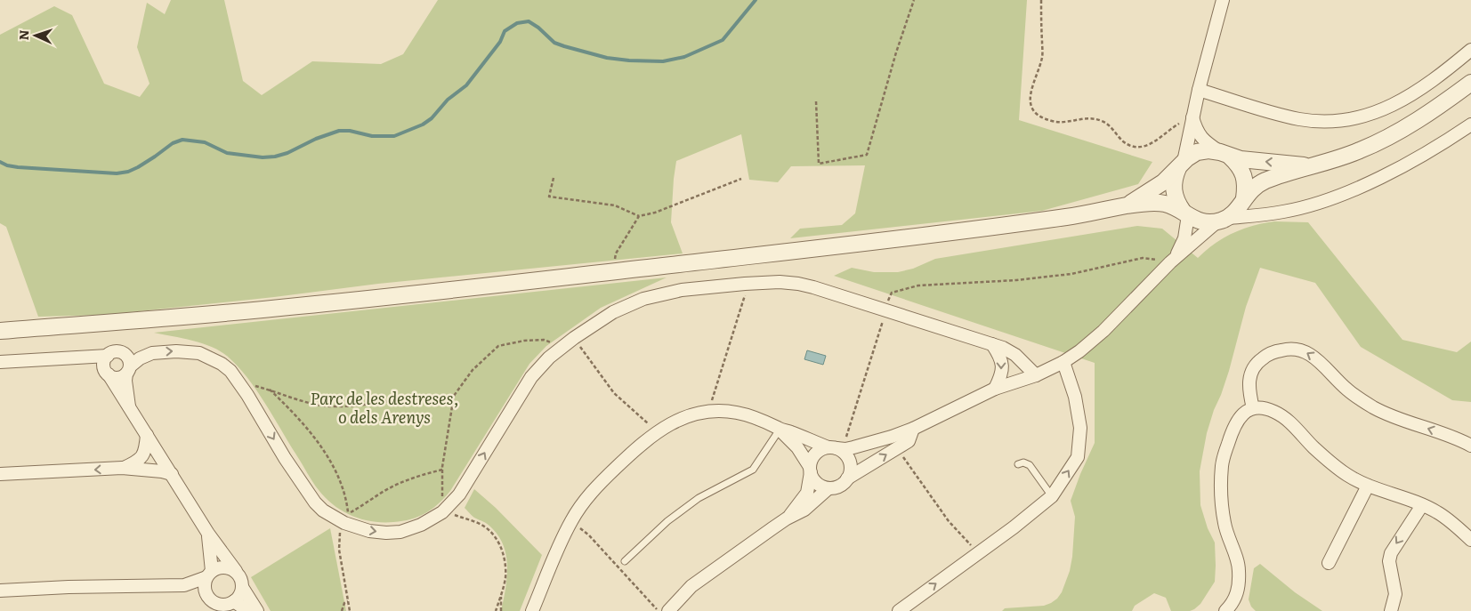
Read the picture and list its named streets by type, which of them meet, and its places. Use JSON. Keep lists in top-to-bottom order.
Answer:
{
  "parks": ["Parc de les destreses, o dels Arenys"],
  "north": "left"
}
